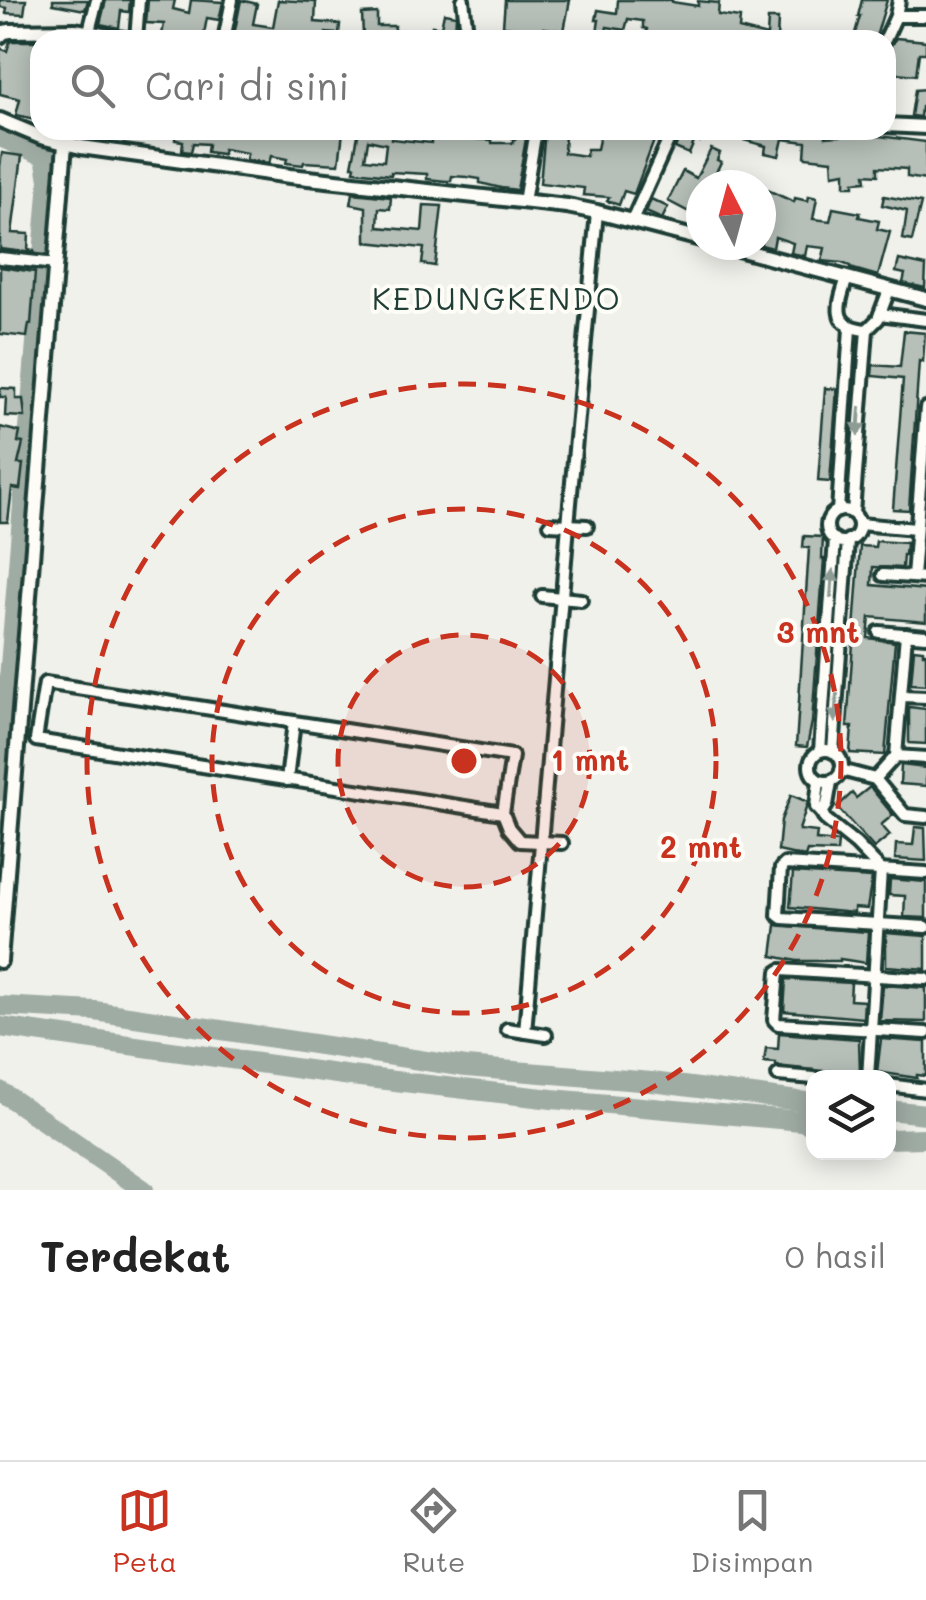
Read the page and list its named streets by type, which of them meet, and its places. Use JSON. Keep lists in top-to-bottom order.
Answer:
{
  "districts": ["KEDUNGKENDO"],
  "north": "top",
  "page": {
    "search": "Cari di sini",
    "heading": ["Terdekat", "0 hasil"],
    "nav": ["Peta", "Rute", "Disimpan"]
  },
  "rings": ["3 mnt", "1 mnt", "2 mnt"]
}
